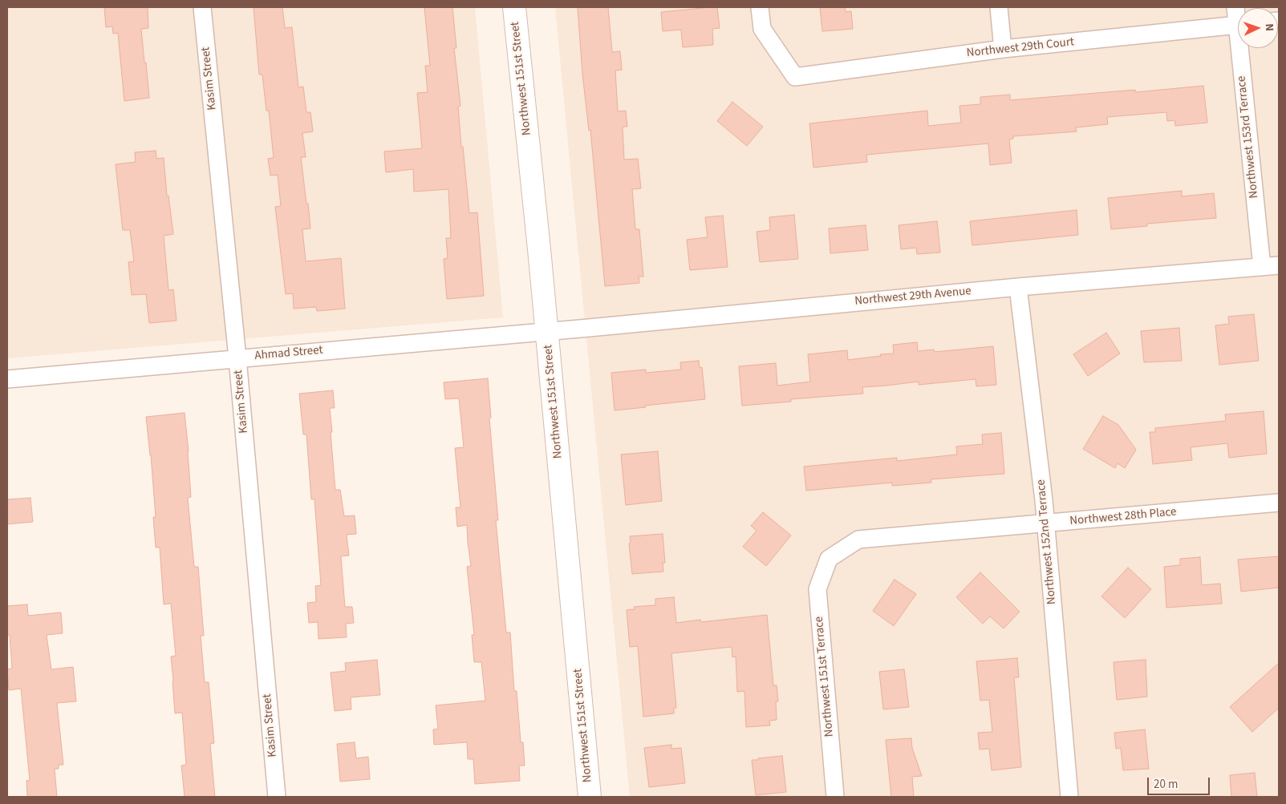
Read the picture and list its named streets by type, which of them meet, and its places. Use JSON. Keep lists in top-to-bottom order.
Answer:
{
  "streets": {
    "street": [
      "Northwest 29th Court",
      "Kasim Street",
      "Northwest 151st Street",
      "Northwest 153rd Terrace",
      "Northwest 29th Avenue",
      "Ahmad Street",
      "Northwest 28th Place",
      "Northwest 152nd Terrace",
      "Northwest 151st Terrace"
    ]
  },
  "crossings": [
    ["Kasim Street", "Ahmad Street"],
    ["Northwest 151st Street", "Northwest 29th Avenue"],
    ["Northwest 151st Street", "Ahmad Street"],
    ["Northwest 153rd Terrace", "Northwest 29th Avenue"],
    ["Northwest 29th Avenue", "Ahmad Street"],
    ["Northwest 29th Avenue", "Northwest 152nd Terrace"],
    ["Northwest 28th Place", "Northwest 152nd Terrace"],
    ["Northwest 28th Place", "Northwest 151st Terrace"]
  ],
  "scale_bar": "20 m",
  "north": "right"
}
